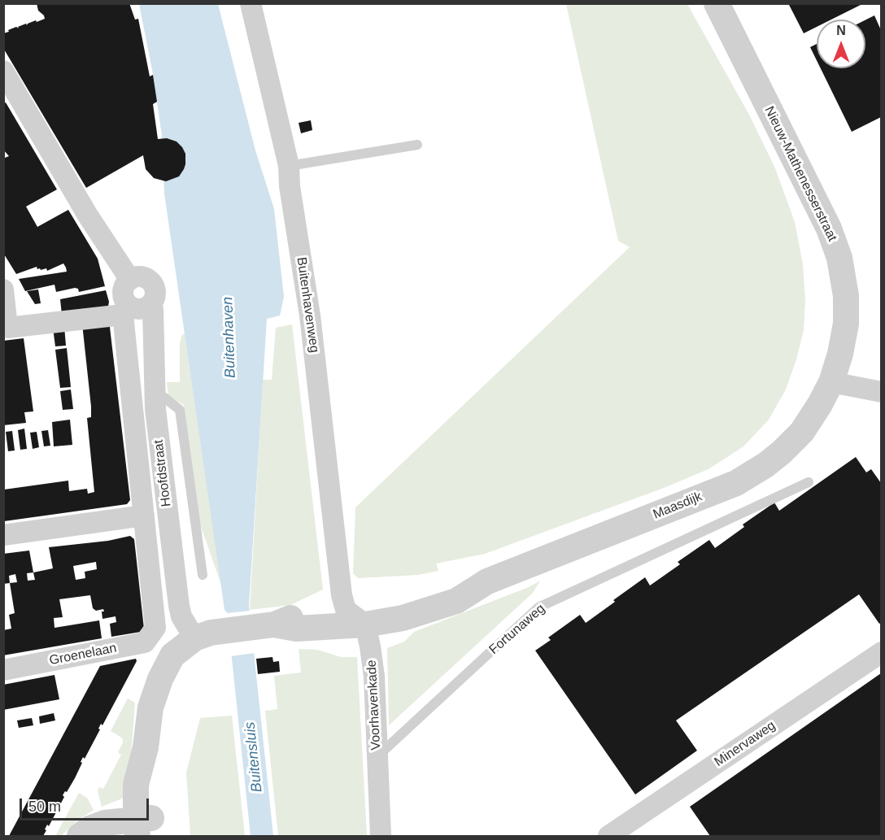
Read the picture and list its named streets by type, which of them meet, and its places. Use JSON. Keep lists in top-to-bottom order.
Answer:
{
  "streets": {
    "street": [
      "Nieuw-Mathenesserstraat",
      "Buitenhavenweg",
      "Hoofdstraat",
      "Maasdijk",
      "Groenelaan",
      "Voorhavenkade",
      "Minervaweg"
    ],
    "lane": ["Fortunaweg"]
  },
  "crossings": [
    ["Nieuw-Mathenesserstraat", "Maasdijk"],
    ["Buitenhavenweg", "Maasdijk"],
    ["Buitenhavenweg", "Voorhavenkade"],
    ["Hoofdstraat", "Maasdijk"],
    ["Hoofdstraat", "Groenelaan"],
    ["Maasdijk", "Voorhavenkade"],
    ["Fortunaweg", "Voorhavenkade"]
  ],
  "water": ["Buitenhaven", "Buitensluis"],
  "scale_bar": "50 m",
  "north": "top"
}
